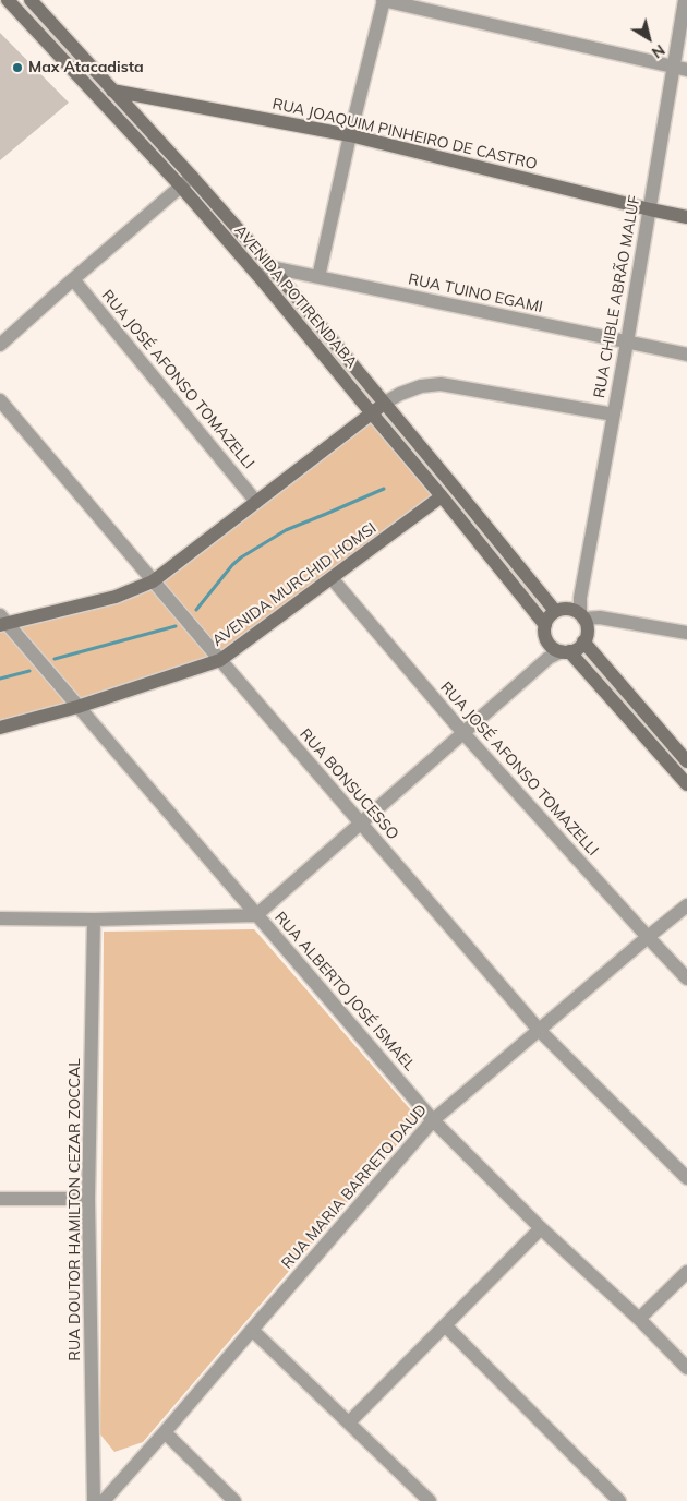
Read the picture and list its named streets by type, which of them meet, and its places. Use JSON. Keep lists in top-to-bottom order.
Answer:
{
  "streets": {
    "main road": ["RUA JOAQUIM PINHEIRO DE CASTRO", "AVENIDA POTIRENDABA", "AVENIDA MURCHID HOMSI"],
    "street": [
      "RUA TUINO EGAMI",
      "RUA CHIBLE ABRÃO MALUF",
      "RUA JOSÉ AFONSO TOMAZELLI",
      "RUA BONSUCESSO",
      "RUA ALBERTO JOSÉ ISMAEL",
      "RUA MARIA BARRETO DAUD",
      "RUA DOUTOR HAMILTON CEZAR ZOCCAL"
    ]
  },
  "crossings": [
    ["RUA JOAQUIM PINHEIRO DE CASTRO", "AVENIDA POTIRENDABA"],
    ["RUA JOAQUIM PINHEIRO DE CASTRO", "RUA CHIBLE ABRÃO MALUF"],
    ["RUA TUINO EGAMI", "AVENIDA POTIRENDABA"],
    ["RUA TUINO EGAMI", "RUA CHIBLE ABRÃO MALUF"],
    ["AVENIDA POTIRENDABA", "RUA CHIBLE ABRÃO MALUF"],
    ["AVENIDA POTIRENDABA", "AVENIDA MURCHID HOMSI"],
    ["RUA JOSÉ AFONSO TOMAZELLI", "AVENIDA MURCHID HOMSI"],
    ["RUA JOSÉ AFONSO TOMAZELLI", "RUA MARIA BARRETO DAUD"],
    ["AVENIDA MURCHID HOMSI", "RUA BONSUCESSO"],
    ["AVENIDA MURCHID HOMSI", "RUA ALBERTO JOSÉ ISMAEL"],
    ["RUA BONSUCESSO", "RUA MARIA BARRETO DAUD"],
    ["RUA ALBERTO JOSÉ ISMAEL", "RUA MARIA BARRETO DAUD"]
  ],
  "places": ["Max Atacadista"],
  "north": "bottom right"
}
